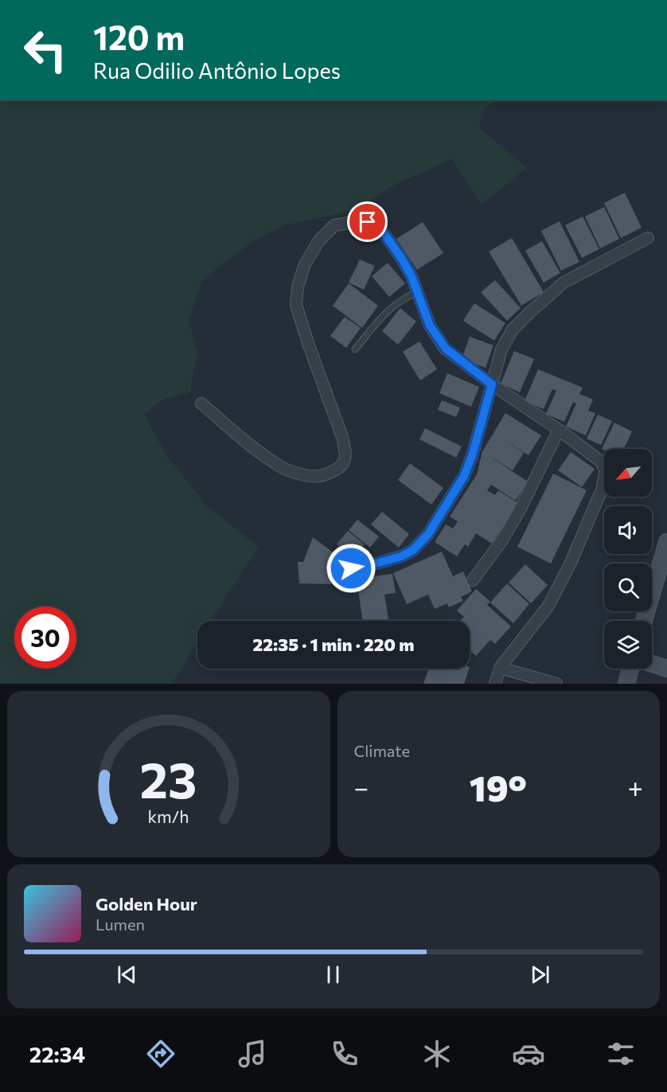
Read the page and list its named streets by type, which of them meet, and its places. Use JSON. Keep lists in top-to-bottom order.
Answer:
{
  "north": "bottom left",
  "page": {
    "turn": ["120 m", "Rua Odilio Antônio Lopes"],
    "limit": "30",
    "trip": "22:35 · 1 min · 220 m",
    "tile": "Climate",
    "heat": ["−", "19°", "+"],
    "song": ["Golden Hour", "Lumen"],
    "tabs": "22:34",
    "gauge": ["23", "km/h"]
  }
}
